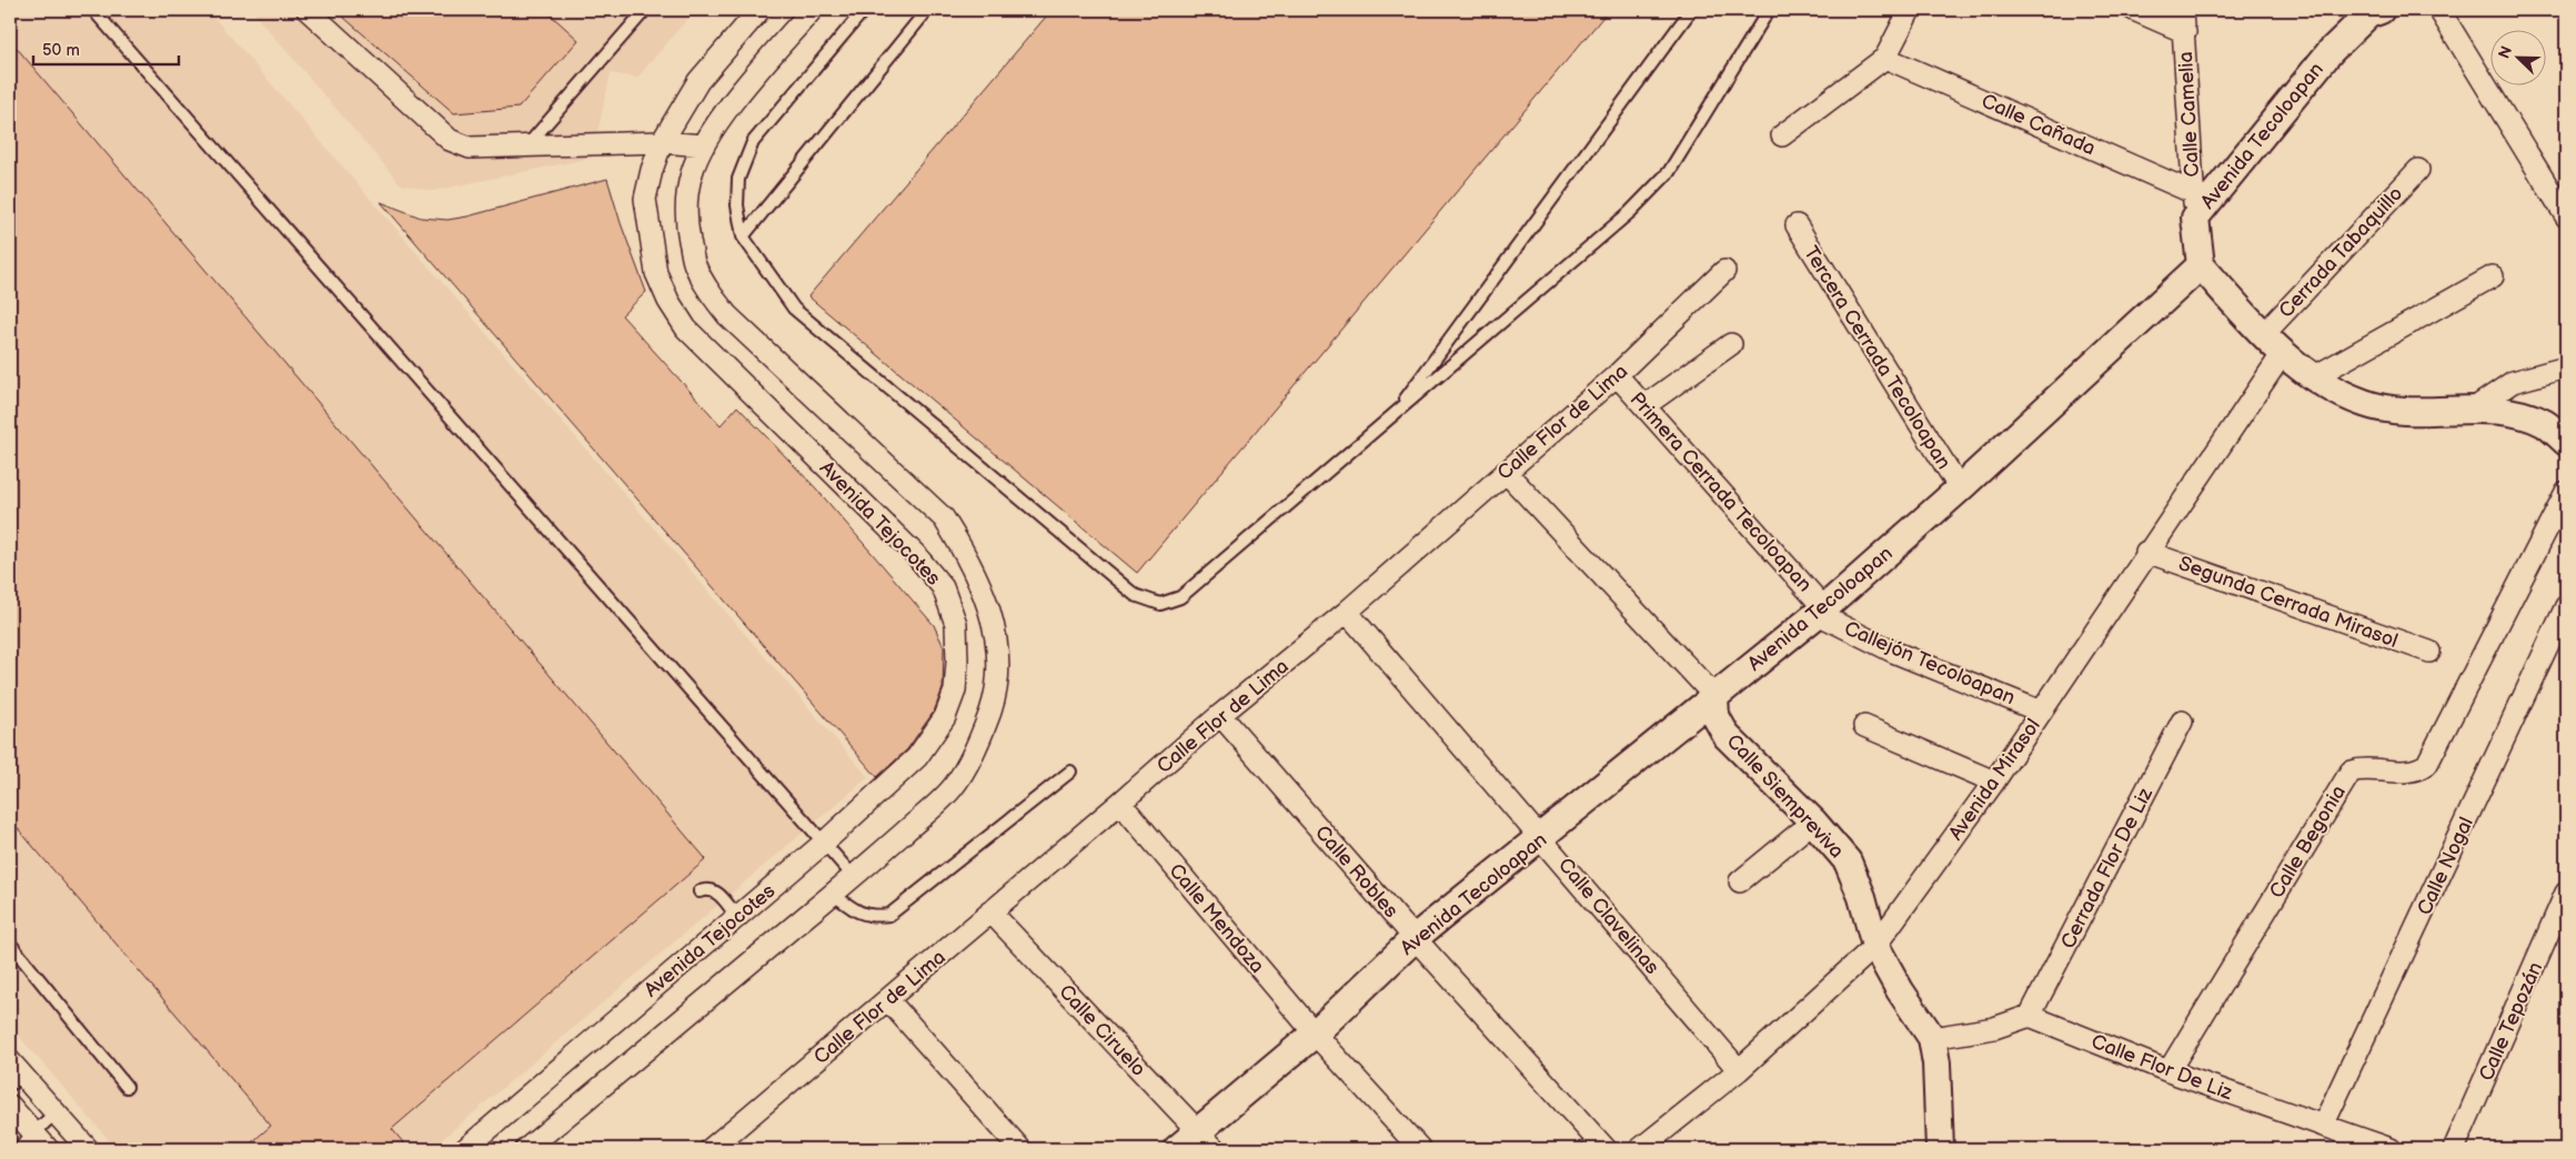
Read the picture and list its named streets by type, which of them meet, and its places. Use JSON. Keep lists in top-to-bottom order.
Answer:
{
  "streets": {
    "street": [
      "Calle Camelia",
      "Calle Cañada",
      "Avenida Tecoloapan",
      "Cerrada Tabaquillo",
      "Tercera Cerrada Tecoloapan",
      "Calle Flor de Lima",
      "Primera Cerrada Tecoloapan",
      "Avenida Tejocotes",
      "Segunda Cerrada Mirasol",
      "Callejón Tecoloapan",
      "Avenida Mirasol",
      "Calle Siempreviva",
      "Calle Begonia",
      "Calle Nogal",
      "Cerrada Flor De Liz",
      "Calle Robles",
      "Calle Clavelinas",
      "Calle Mendoza",
      "Calle Tepozán",
      "Calle Ciruelo",
      "Calle Flor De Liz"
    ]
  },
  "crossings": [
    ["Calle Camelia", "Calle Cañada"],
    ["Calle Camelia", "Avenida Tecoloapan"],
    ["Avenida Tecoloapan", "Tercera Cerrada Tecoloapan"],
    ["Avenida Tecoloapan", "Primera Cerrada Tecoloapan"],
    ["Avenida Tecoloapan", "Callejón Tecoloapan"],
    ["Avenida Tecoloapan", "Calle Siempreviva"],
    ["Avenida Tecoloapan", "Calle Robles"],
    ["Avenida Tecoloapan", "Calle Clavelinas"],
    ["Avenida Tecoloapan", "Calle Mendoza"],
    ["Avenida Tecoloapan", "Calle Ciruelo"],
    ["Calle Flor de Lima", "Primera Cerrada Tecoloapan"],
    ["Calle Flor de Lima", "Calle Robles"],
    ["Calle Flor de Lima", "Calle Clavelinas"],
    ["Calle Flor de Lima", "Calle Mendoza"],
    ["Calle Flor de Lima", "Calle Ciruelo"],
    ["Primera Cerrada Tecoloapan", "Callejón Tecoloapan"],
    ["Segunda Cerrada Mirasol", "Avenida Mirasol"],
    ["Callejón Tecoloapan", "Avenida Mirasol"],
    ["Avenida Mirasol", "Calle Siempreviva"],
    ["Avenida Mirasol", "Calle Clavelinas"],
    ["Calle Begonia", "Calle Flor De Liz"],
    ["Calle Nogal", "Calle Flor De Liz"],
    ["Cerrada Flor De Liz", "Calle Flor De Liz"]
  ],
  "scale_bar": "50 m",
  "north": "top left"
}
